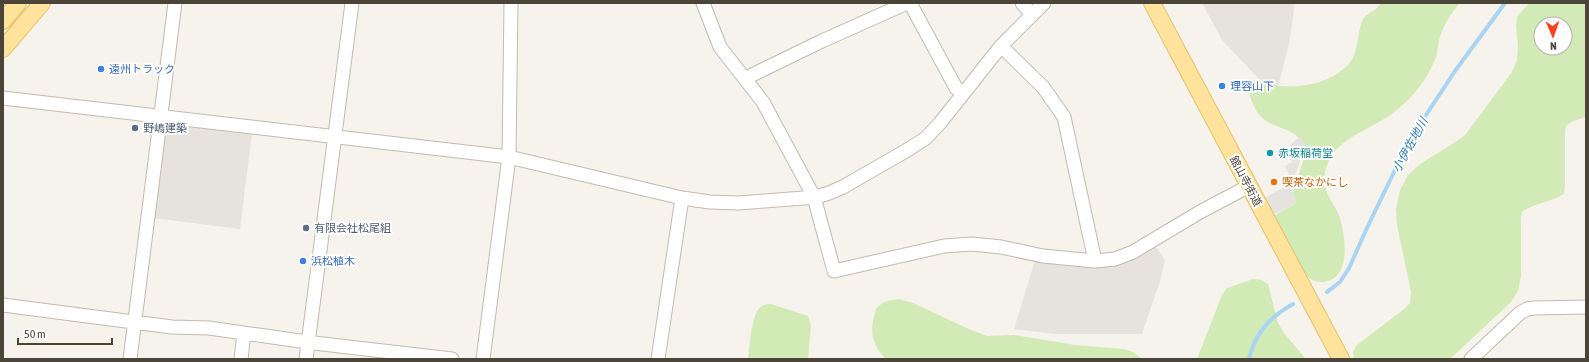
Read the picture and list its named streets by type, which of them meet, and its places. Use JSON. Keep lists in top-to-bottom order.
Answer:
{
  "streets": {
    "main road": ["舘山寺街道"]
  },
  "water": ["小伊佐地川"],
  "places": [
    "遠州トラック",
    "理容山下",
    "野嶋建築",
    "赤坂稲荷堂",
    "喫茶なかにし",
    "有限会社松尾組",
    "浜松植木"
  ],
  "scale_bar": "50 m",
  "north": "bottom"
}
